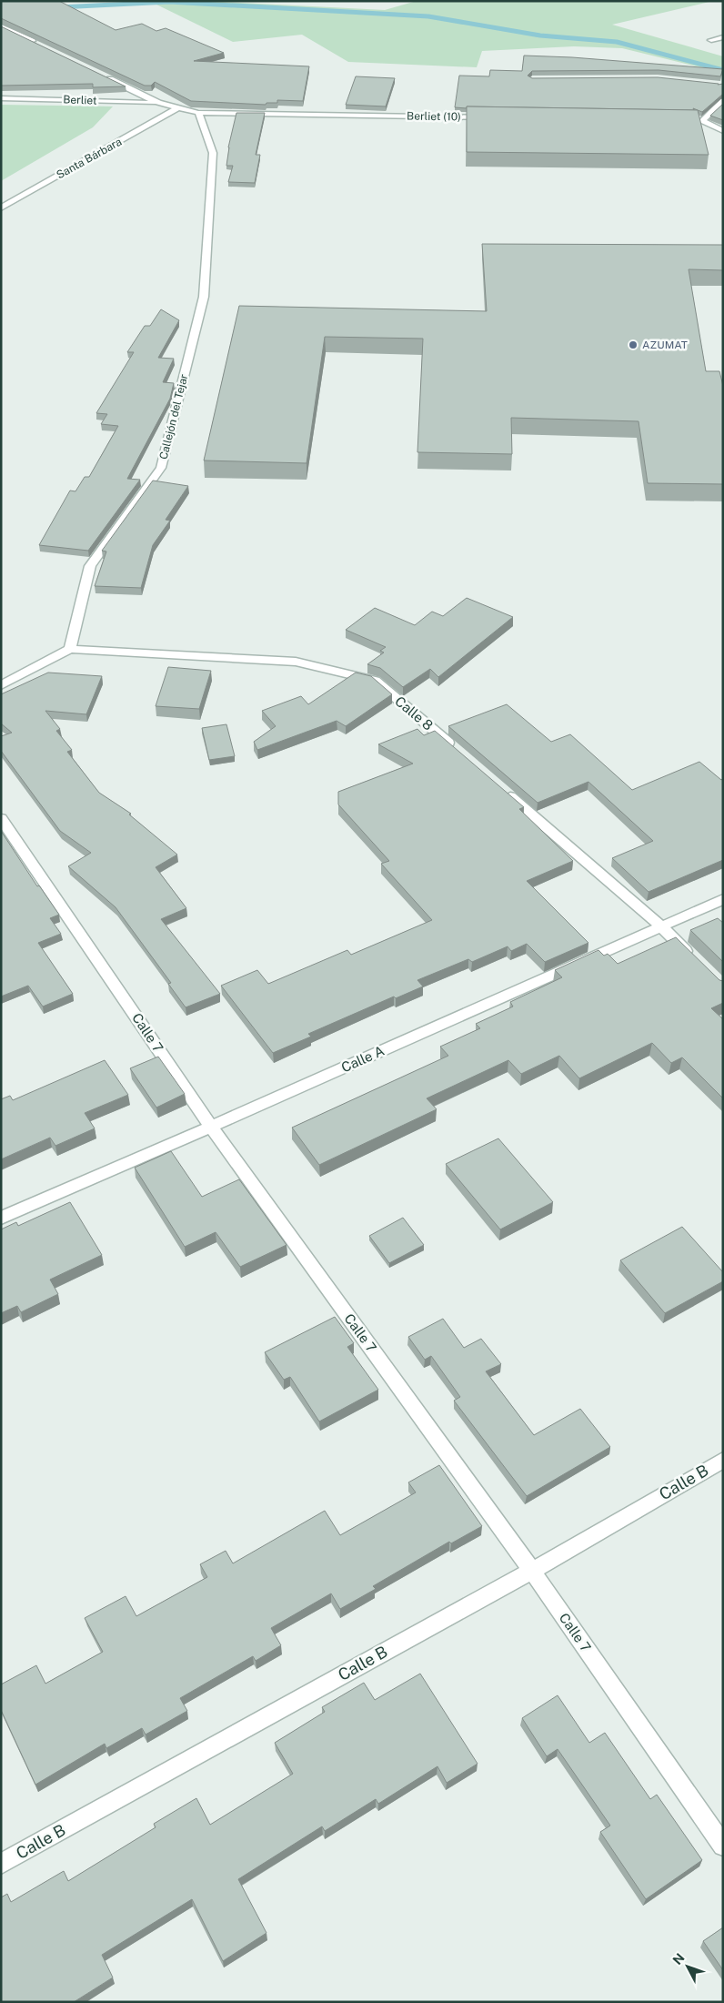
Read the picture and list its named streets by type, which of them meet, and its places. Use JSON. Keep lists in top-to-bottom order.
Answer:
{
  "streets": {
    "street": [
      "Berliet",
      "Berliet (10)",
      "Santa Bárbara",
      "Callejón del Tejar",
      "Calle 8",
      "Calle 7",
      "Calle A",
      "Calle B"
    ]
  },
  "crossings": [
    ["Berliet (10)", "Callejón del Tejar"],
    ["Callejón del Tejar", "Calle 8"],
    ["Calle 7", "Calle A"],
    ["Calle 7", "Calle B"]
  ],
  "places": ["AZUMAT"],
  "north": "top left"
}
